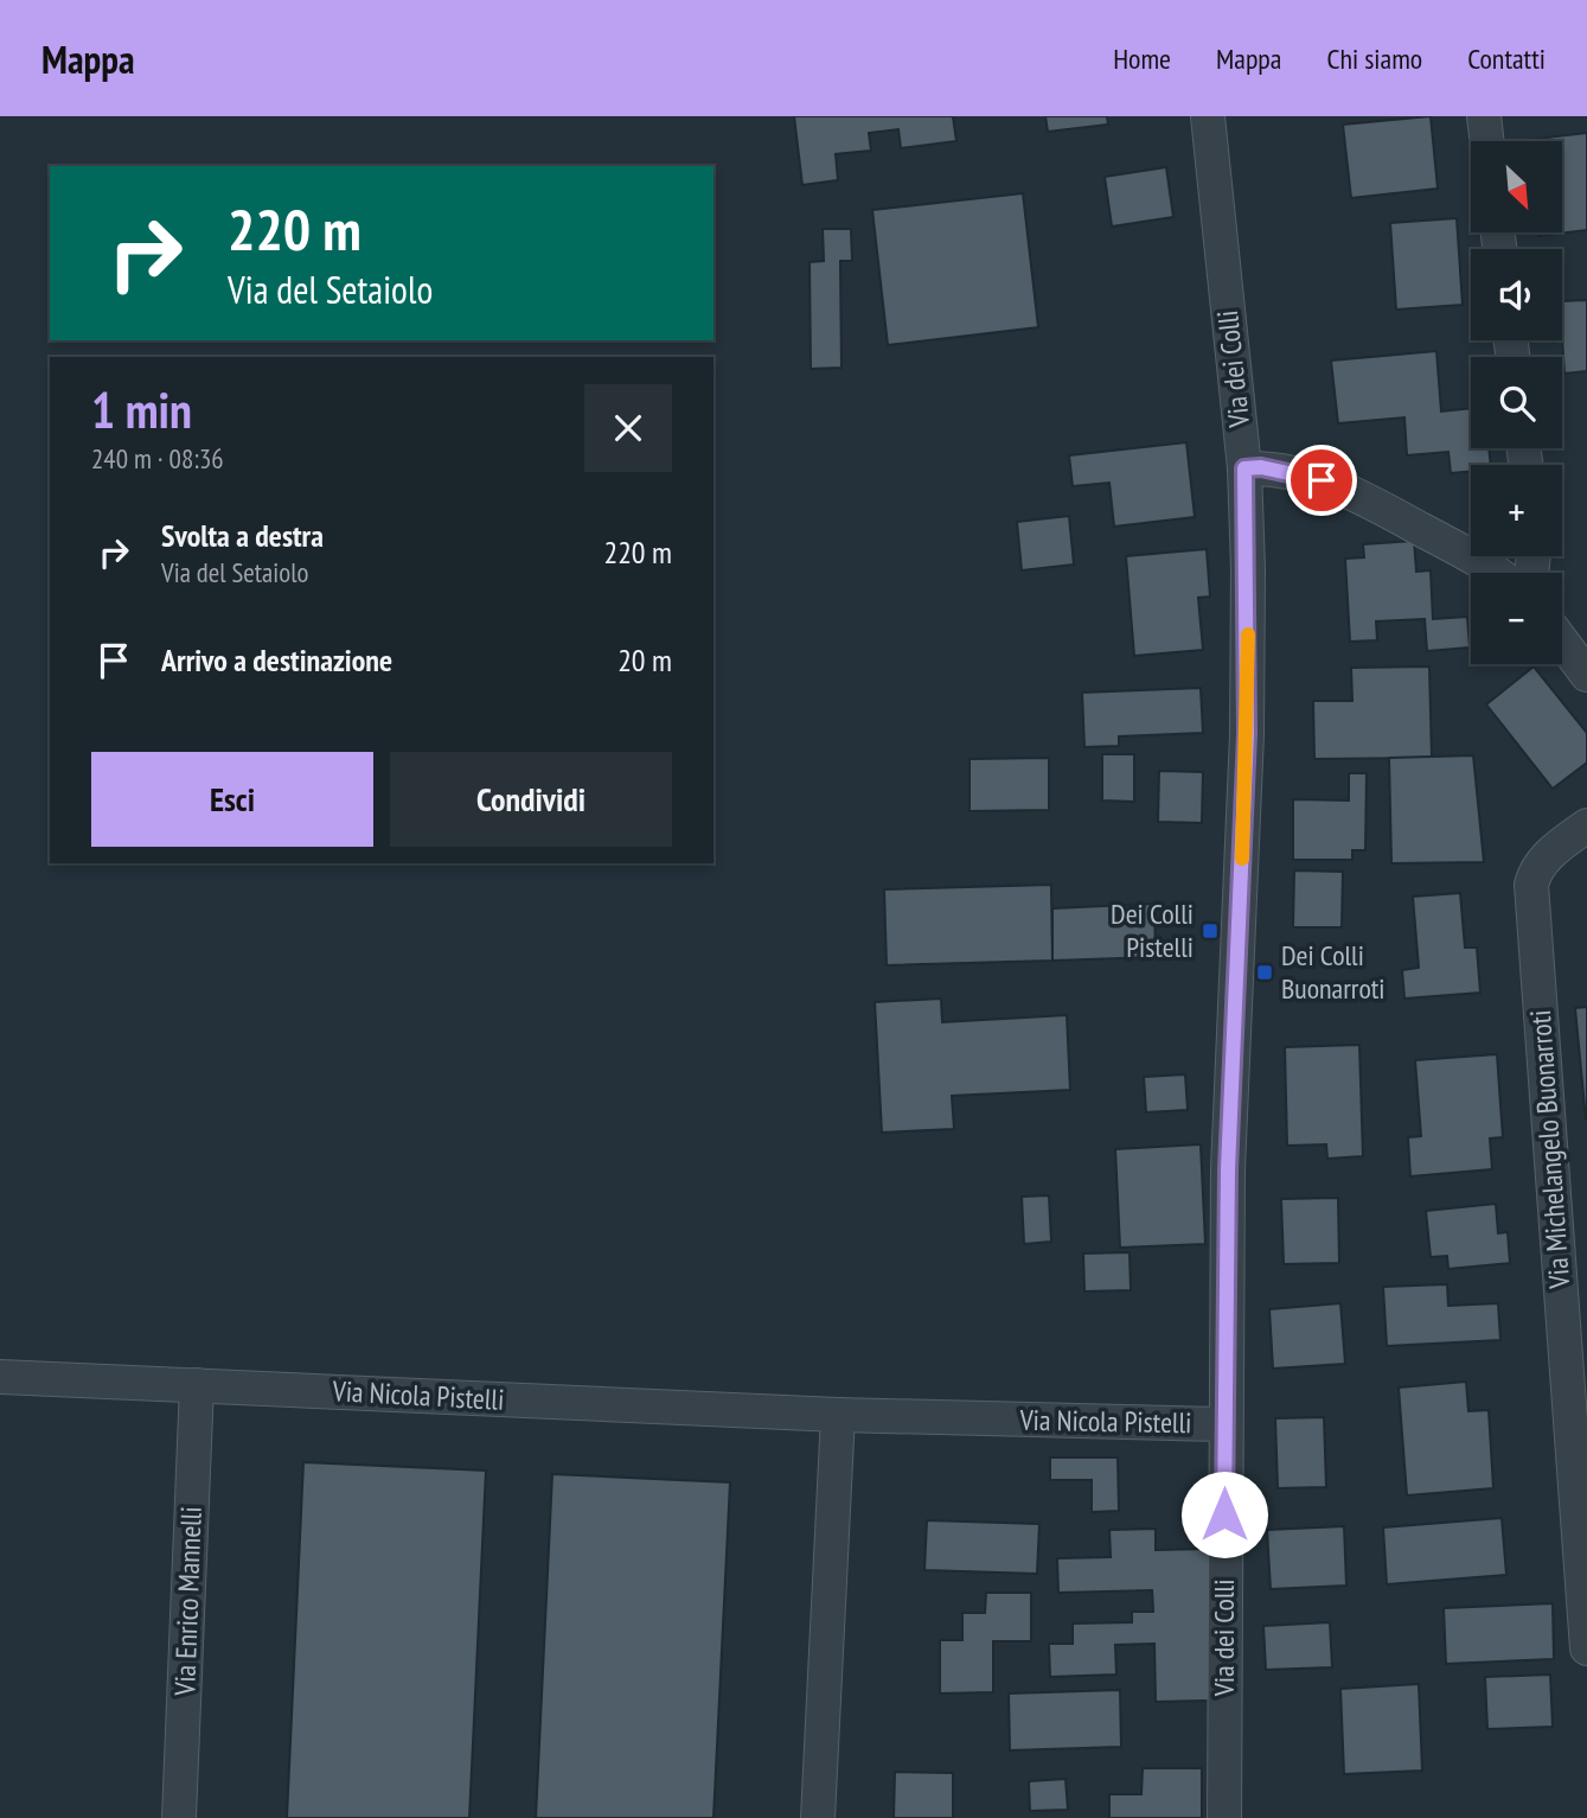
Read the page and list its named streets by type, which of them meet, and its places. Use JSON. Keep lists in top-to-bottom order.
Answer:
{
  "streets": {
    "street": [
      "Via dei Colli",
      "Via Michelangelo Buonarroti",
      "Via Nicola Pistelli",
      "Via Enrico Mannelli"
    ]
  },
  "crossings": [
    ["Via dei Colli", "Via Nicola Pistelli"],
    ["Via Nicola Pistelli", "Via Enrico Mannelli"]
  ],
  "places": {
    "transit": ["Dei Colli Pistelli", "Dei Colli Buonarroti"]
  },
  "north": "bottom right",
  "page": {
    "header": "Mappa",
    "nav": [
      "Home",
      "Mappa",
      "Chi siamo",
      "Contatti"
    ],
    "map_buttons": ["+", "−"],
    "turn": ["220 m", "Via del Setaiolo"],
    "heading": ["1 min", "240 m · 08:36"],
    "list": [
      {
        "name": "Svolta a destra",
        "note": "Via del Setaiolo",
        "value": "220 m"
      },
      {
        "name": "Arrivo a destinazione",
        "value": "20 m"
      }
    ],
    "buttons": ["Esci", "Condividi"]
  }
}
